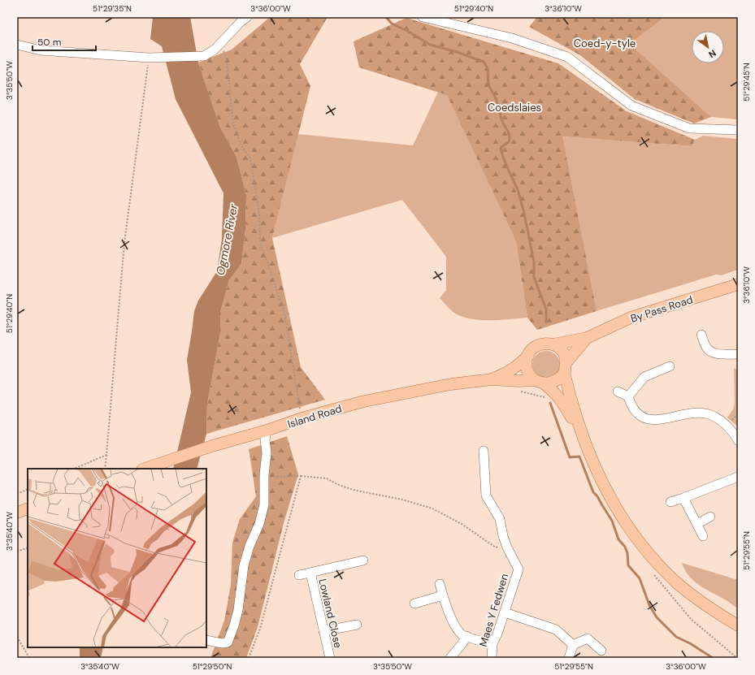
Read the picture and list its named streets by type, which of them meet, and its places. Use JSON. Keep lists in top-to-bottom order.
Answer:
{
  "streets": {
    "main road": ["By Pass Road", "Island Road"],
    "street": ["Maes Y Fedwen", "Lowland Close"]
  },
  "crossings": [
    ["By Pass Road", "Island Road"]
  ],
  "water": ["Ogmore River"],
  "parks": ["Coed-y-tyle", "Coedslaies"],
  "scale_bar": "50 m",
  "north": "bottom right",
  "coordinates": [
    "51°29'35\"N",
    "3°36'00\"W",
    "51°29'40\"N",
    "3°36'10\"W",
    "3°35'50\"W",
    "51°29'45\"N",
    "3°35'40\"W",
    "51°29'55\"N",
    "51°29'50\"N"
  ]
}
